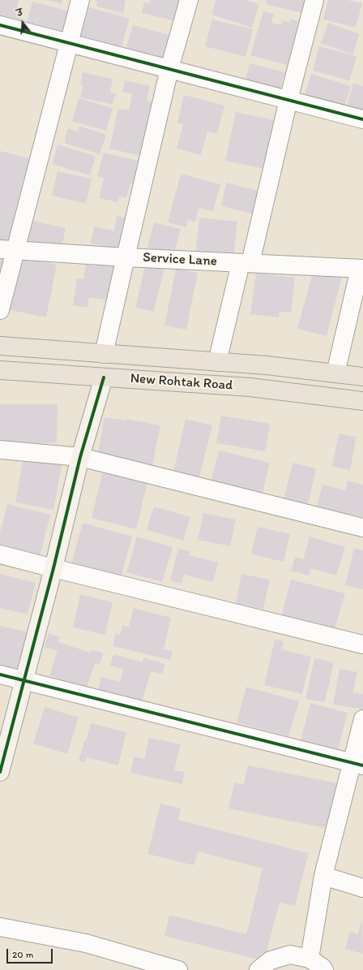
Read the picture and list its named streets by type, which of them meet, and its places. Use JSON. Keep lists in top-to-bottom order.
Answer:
{
  "streets": {
    "main road": ["New Rohtak Road"],
    "street": ["Service Lane"]
  },
  "scale_bar": "20 m",
  "north": "top"
}
